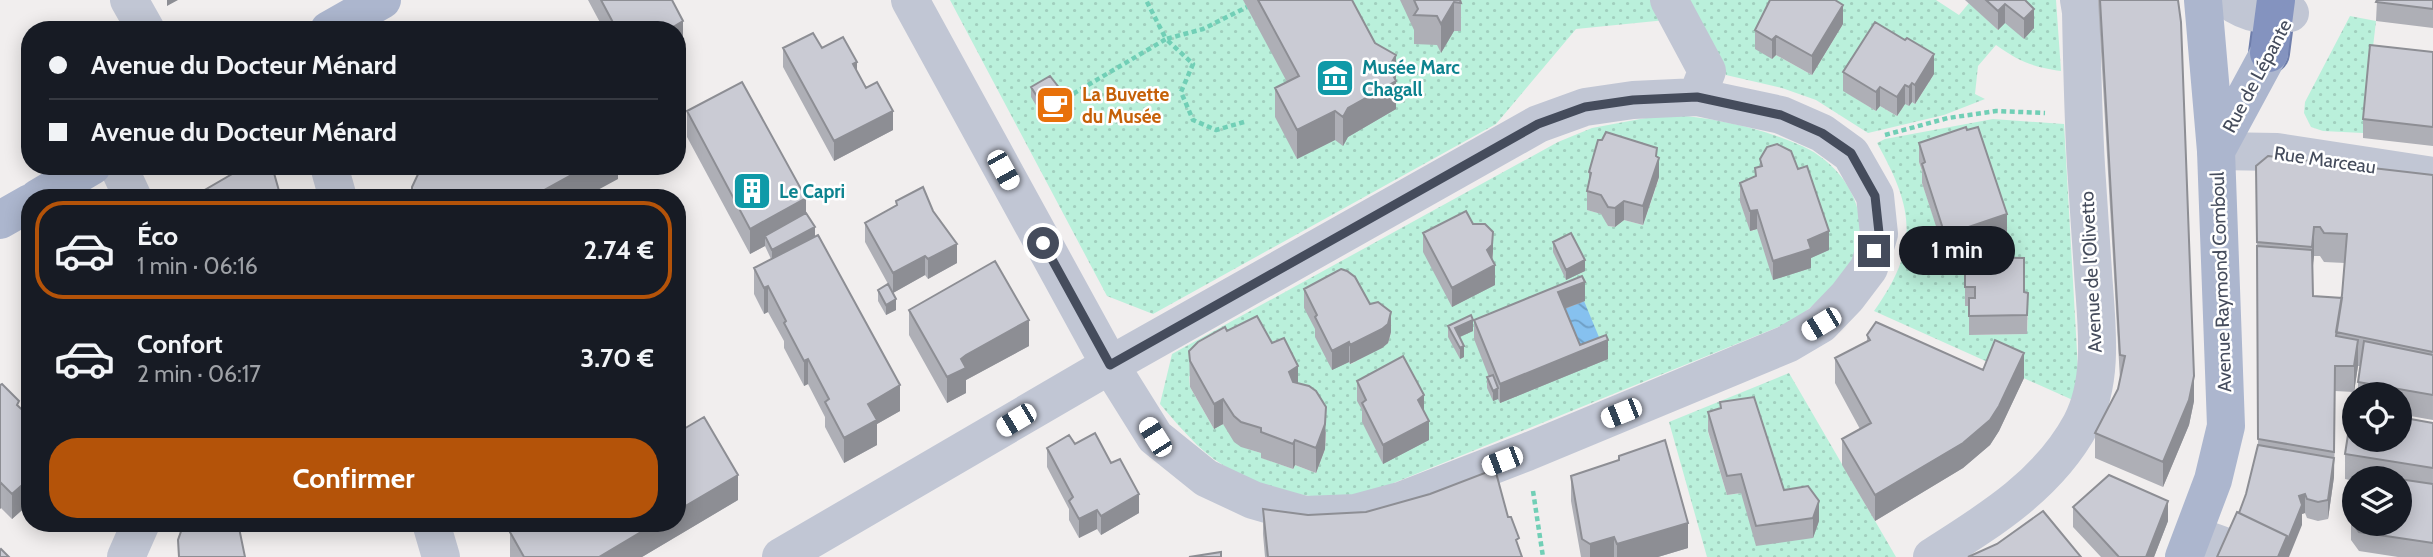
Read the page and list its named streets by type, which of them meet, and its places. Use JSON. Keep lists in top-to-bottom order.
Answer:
{
  "streets": {
    "main road": ["Rue de Lépante", "Avenue Raymond Comboul"],
    "street": ["Rue Marceau", "Avenue de l'Olivetto"]
  },
  "crossings": [
    ["Rue de Lépante", "Rue Marceau"],
    ["Rue de Lépante", "Avenue Raymond Comboul"],
    ["Rue Marceau", "Avenue Raymond Comboul"]
  ],
  "places": {
    "museum": ["Musée Marc Chagall"],
    "cafe": ["La Buvette du Musée"],
    "building": ["Le Capri"]
  },
  "page": {
    "banner": ["Avenue du Docteur Ménard", "Avenue du Docteur Ménard"],
    "list": [
      {
        "name": "Éco",
        "note": "1 min · 06:16",
        "value": "2.74 €"
      },
      {
        "name": "Confort",
        "note": "2 min · 06:17",
        "value": "3.70 €"
      }
    ],
    "bubble": "1 min",
    "buttons": "Confirmer"
  }
}
